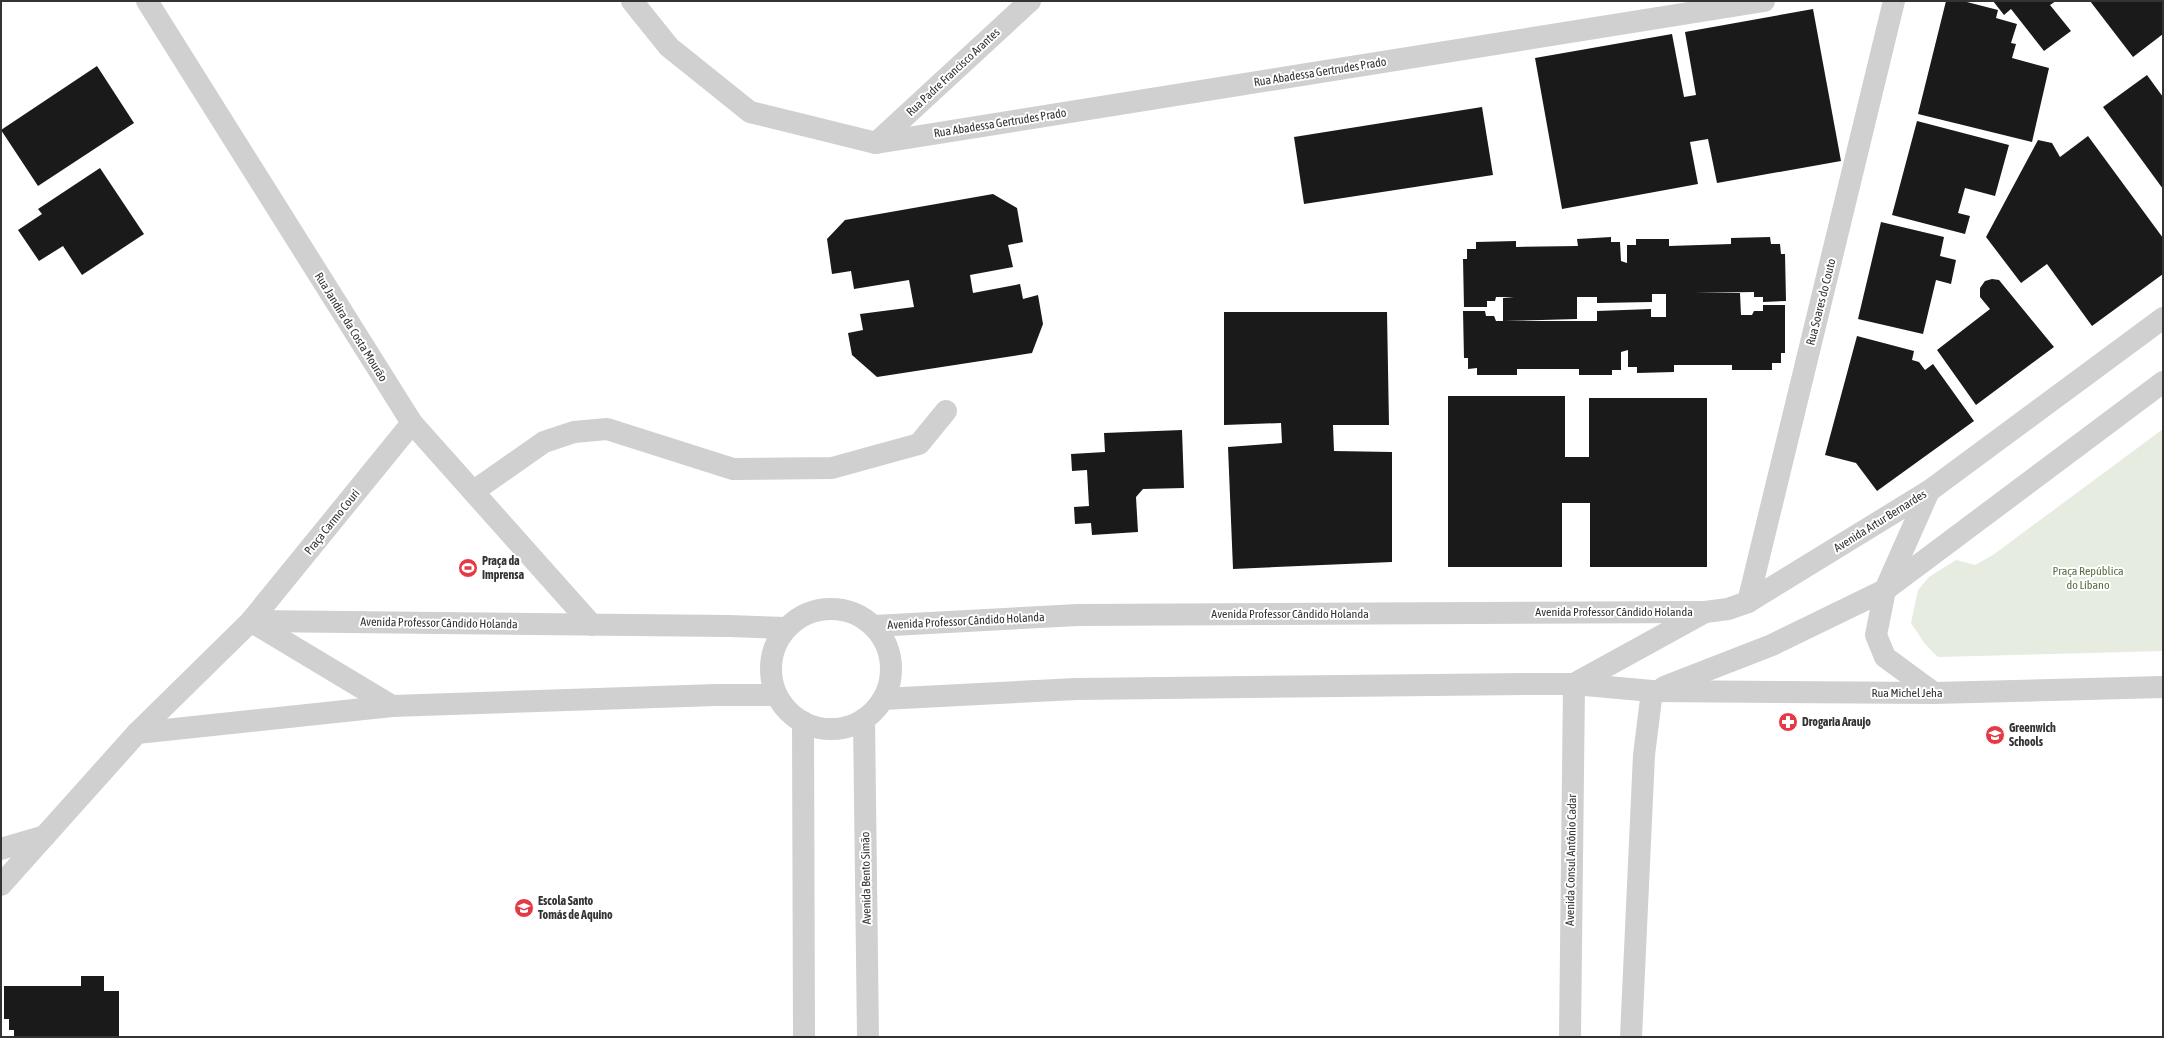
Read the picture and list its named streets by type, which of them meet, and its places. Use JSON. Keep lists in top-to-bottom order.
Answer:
{
  "streets": {
    "street": [
      "Rua Padre Francisco Arantes",
      "Rua Abadessa Gertrudes Prado",
      "Rua Soares do Couto",
      "Rua Jandira da Costa Mourão",
      "Avenida Artur Bernardes",
      "Praça Carmo Couri",
      "Avenida Professor Cândido Holanda",
      "Rua Michel Jeha",
      "Avenida Consul Antônio Cadar",
      "Avenida Bento Simão"
    ]
  },
  "crossings": [
    ["Rua Padre Francisco Arantes", "Rua Abadessa Gertrudes Prado"],
    ["Rua Soares do Couto", "Avenida Artur Bernardes"],
    ["Rua Jandira da Costa Mourão", "Praça Carmo Couri"],
    ["Rua Jandira da Costa Mourão", "Avenida Professor Cândido Holanda"],
    ["Avenida Artur Bernardes", "Avenida Professor Cândido Holanda"],
    ["Avenida Artur Bernardes", "Avenida Consul Antônio Cadar"],
    ["Praça Carmo Couri", "Avenida Professor Cândido Holanda"],
    ["Avenida Professor Cândido Holanda", "Avenida Bento Simão"]
  ],
  "parks": ["Praça República do Líbano"],
  "places": {
    "sports": ["Praça da Imprensa"],
    "pharmacy": ["Drogaria Araujo"],
    "school or university": ["Greenwich Schools", "Escola Santo Tomás de Aquino"]
  }
}
